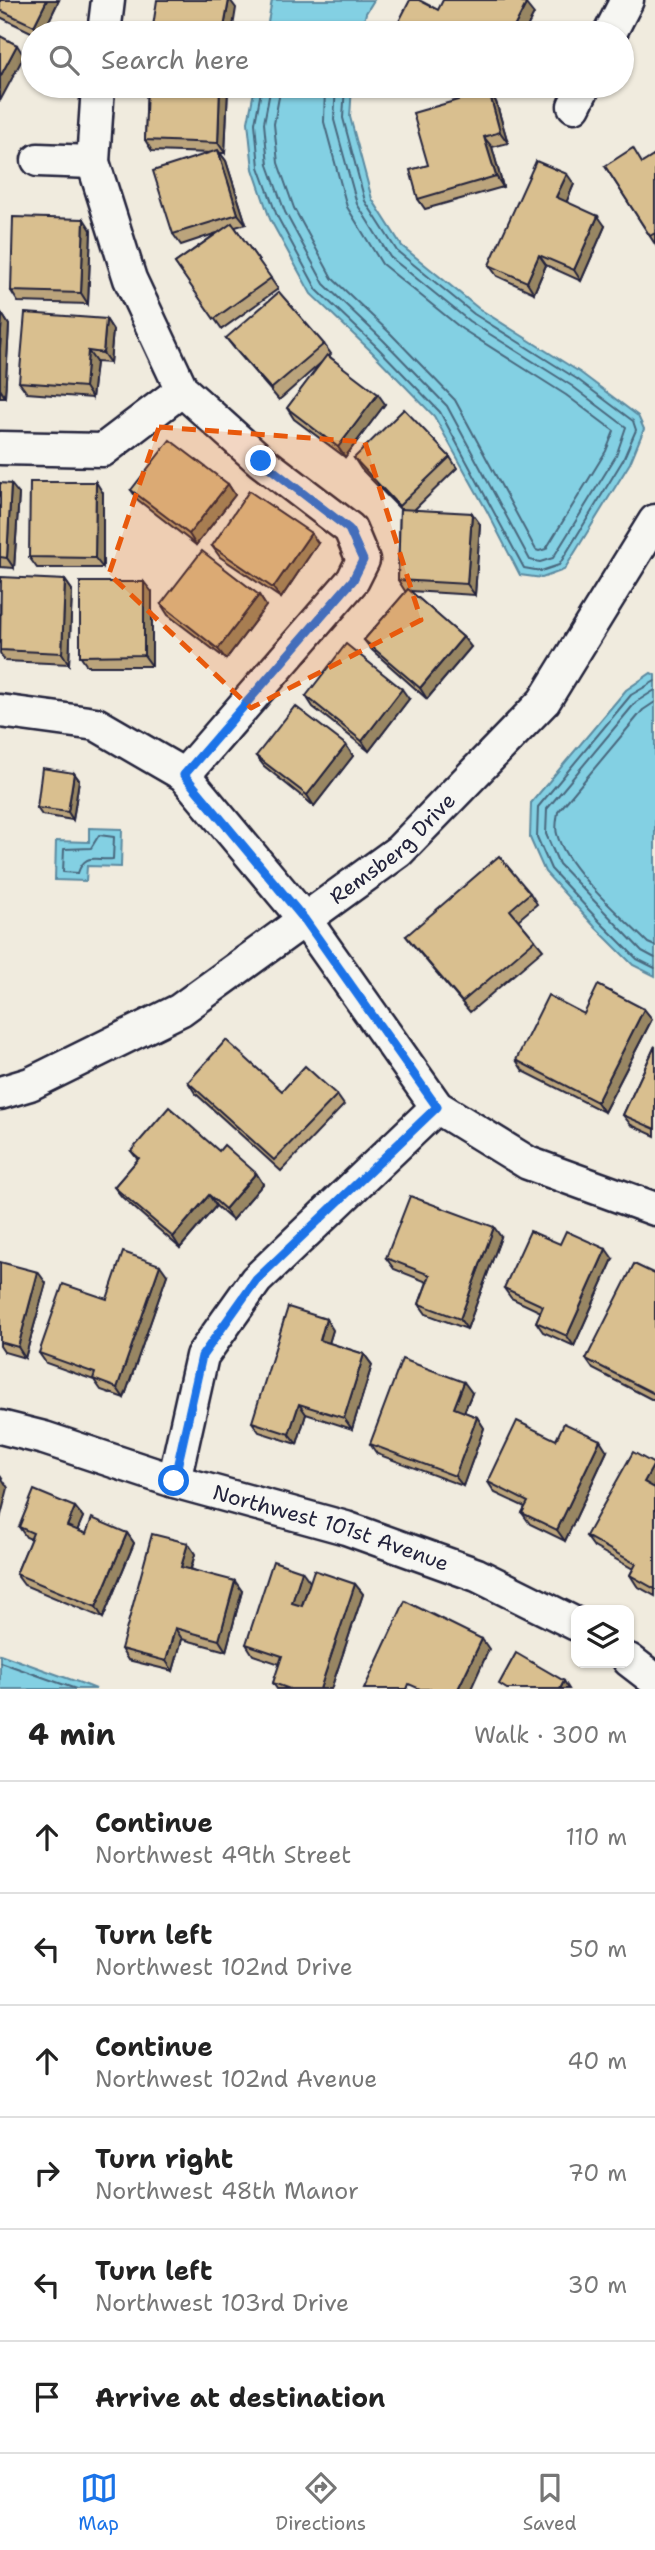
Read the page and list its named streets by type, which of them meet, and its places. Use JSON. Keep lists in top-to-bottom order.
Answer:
{
  "streets": {
    "street": ["Remsberg Drive", "Northwest 101st Avenue"]
  },
  "page": {
    "search": "Search here",
    "heading": ["4 min", "Walk · 300 m"],
    "list": [
      ["Continue", "Northwest 49th Street", "110 m"],
      ["Turn left", "Northwest 102nd Drive", "50 m"],
      ["Continue", "Northwest 102nd Avenue", "40 m"],
      ["Turn right", "Northwest 48th Manor", "70 m"],
      ["Turn left", "Northwest 103rd Drive", "30 m"],
      "Arrive at destination"
    ],
    "nav": ["Map", "Directions", "Saved"]
  }
}
